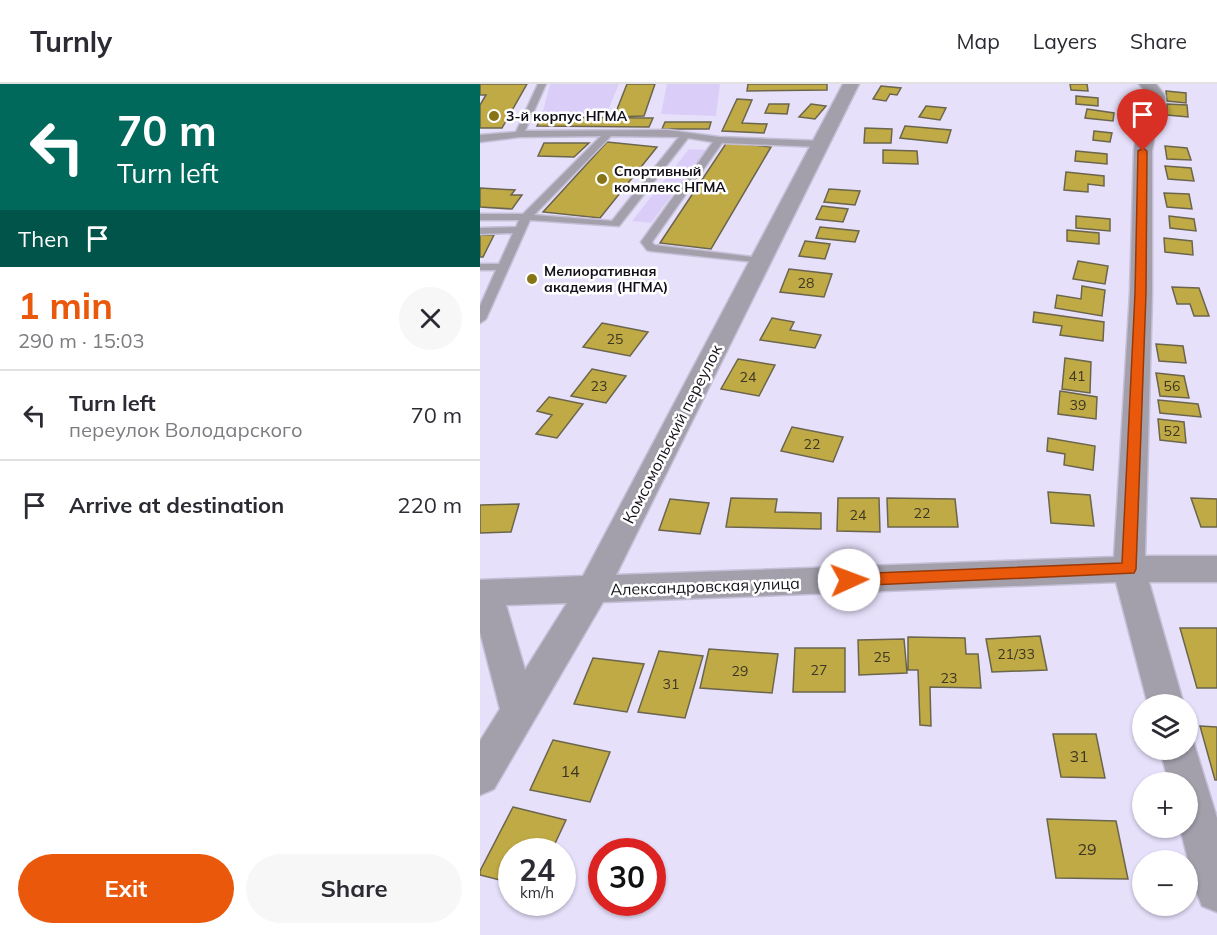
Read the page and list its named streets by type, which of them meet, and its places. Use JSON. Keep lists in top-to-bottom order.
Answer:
{
  "streets": {
    "street": ["Комсомольский переулок", "Александровская улица"]
  },
  "crossings": [
    ["Комсомольский переулок", "Александровская улица"]
  ],
  "places": ["3-й корпус НГМА", "Спортивный комплекс НГМА", "Мелиоративная академия (НГМА)"],
  "house_numbers": [
    "28",
    "25",
    "41",
    "24",
    "23",
    "56",
    "39",
    "52",
    "22",
    "22",
    "24",
    "21/33",
    "25",
    "27",
    "29",
    "23",
    "31",
    "31",
    "14",
    "29"
  ],
  "page": {
    "header": "Turnly",
    "nav": ["Map", "Layers", "Share"],
    "turn": ["70 m", "Turn left"],
    "then": "Then",
    "heading": ["1 min", "290 m · 15:03"],
    "list": [
      {
        "name": "Turn left",
        "note": "переулок Володарского",
        "value": "70 m"
      },
      {
        "name": "Arrive at destination",
        "value": "220 m"
      }
    ],
    "map_buttons": ["+", "−"],
    "speed": "24 km/h",
    "limit": "30",
    "buttons": ["Exit", "Share"]
  }
}
